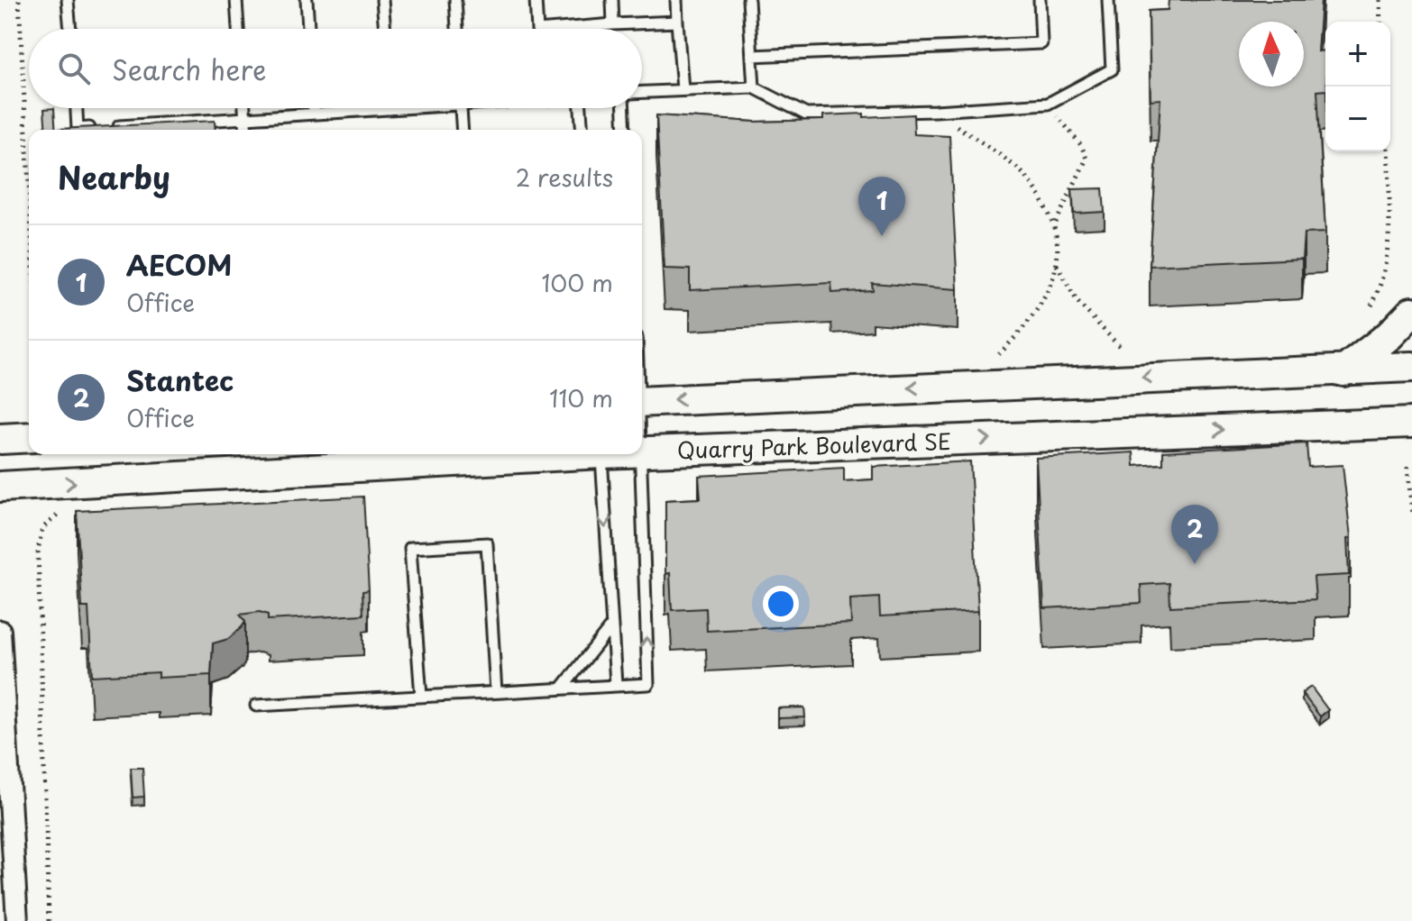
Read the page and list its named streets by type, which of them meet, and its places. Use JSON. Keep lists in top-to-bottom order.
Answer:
{
  "streets": {
    "main road": ["Quarry Park Boulevard SE"]
  },
  "north": "top",
  "page": {
    "map_buttons": ["+", "−"],
    "search": "Search here",
    "heading": ["Nearby", "2 results"],
    "pins": ["1", "2"],
    "list": [
      {
        "mark": "1",
        "name": "AECOM",
        "note": "Office",
        "value": "100 m"
      },
      {
        "mark": "2",
        "name": "Stantec",
        "note": "Office",
        "value": "110 m"
      }
    ]
  }
}
